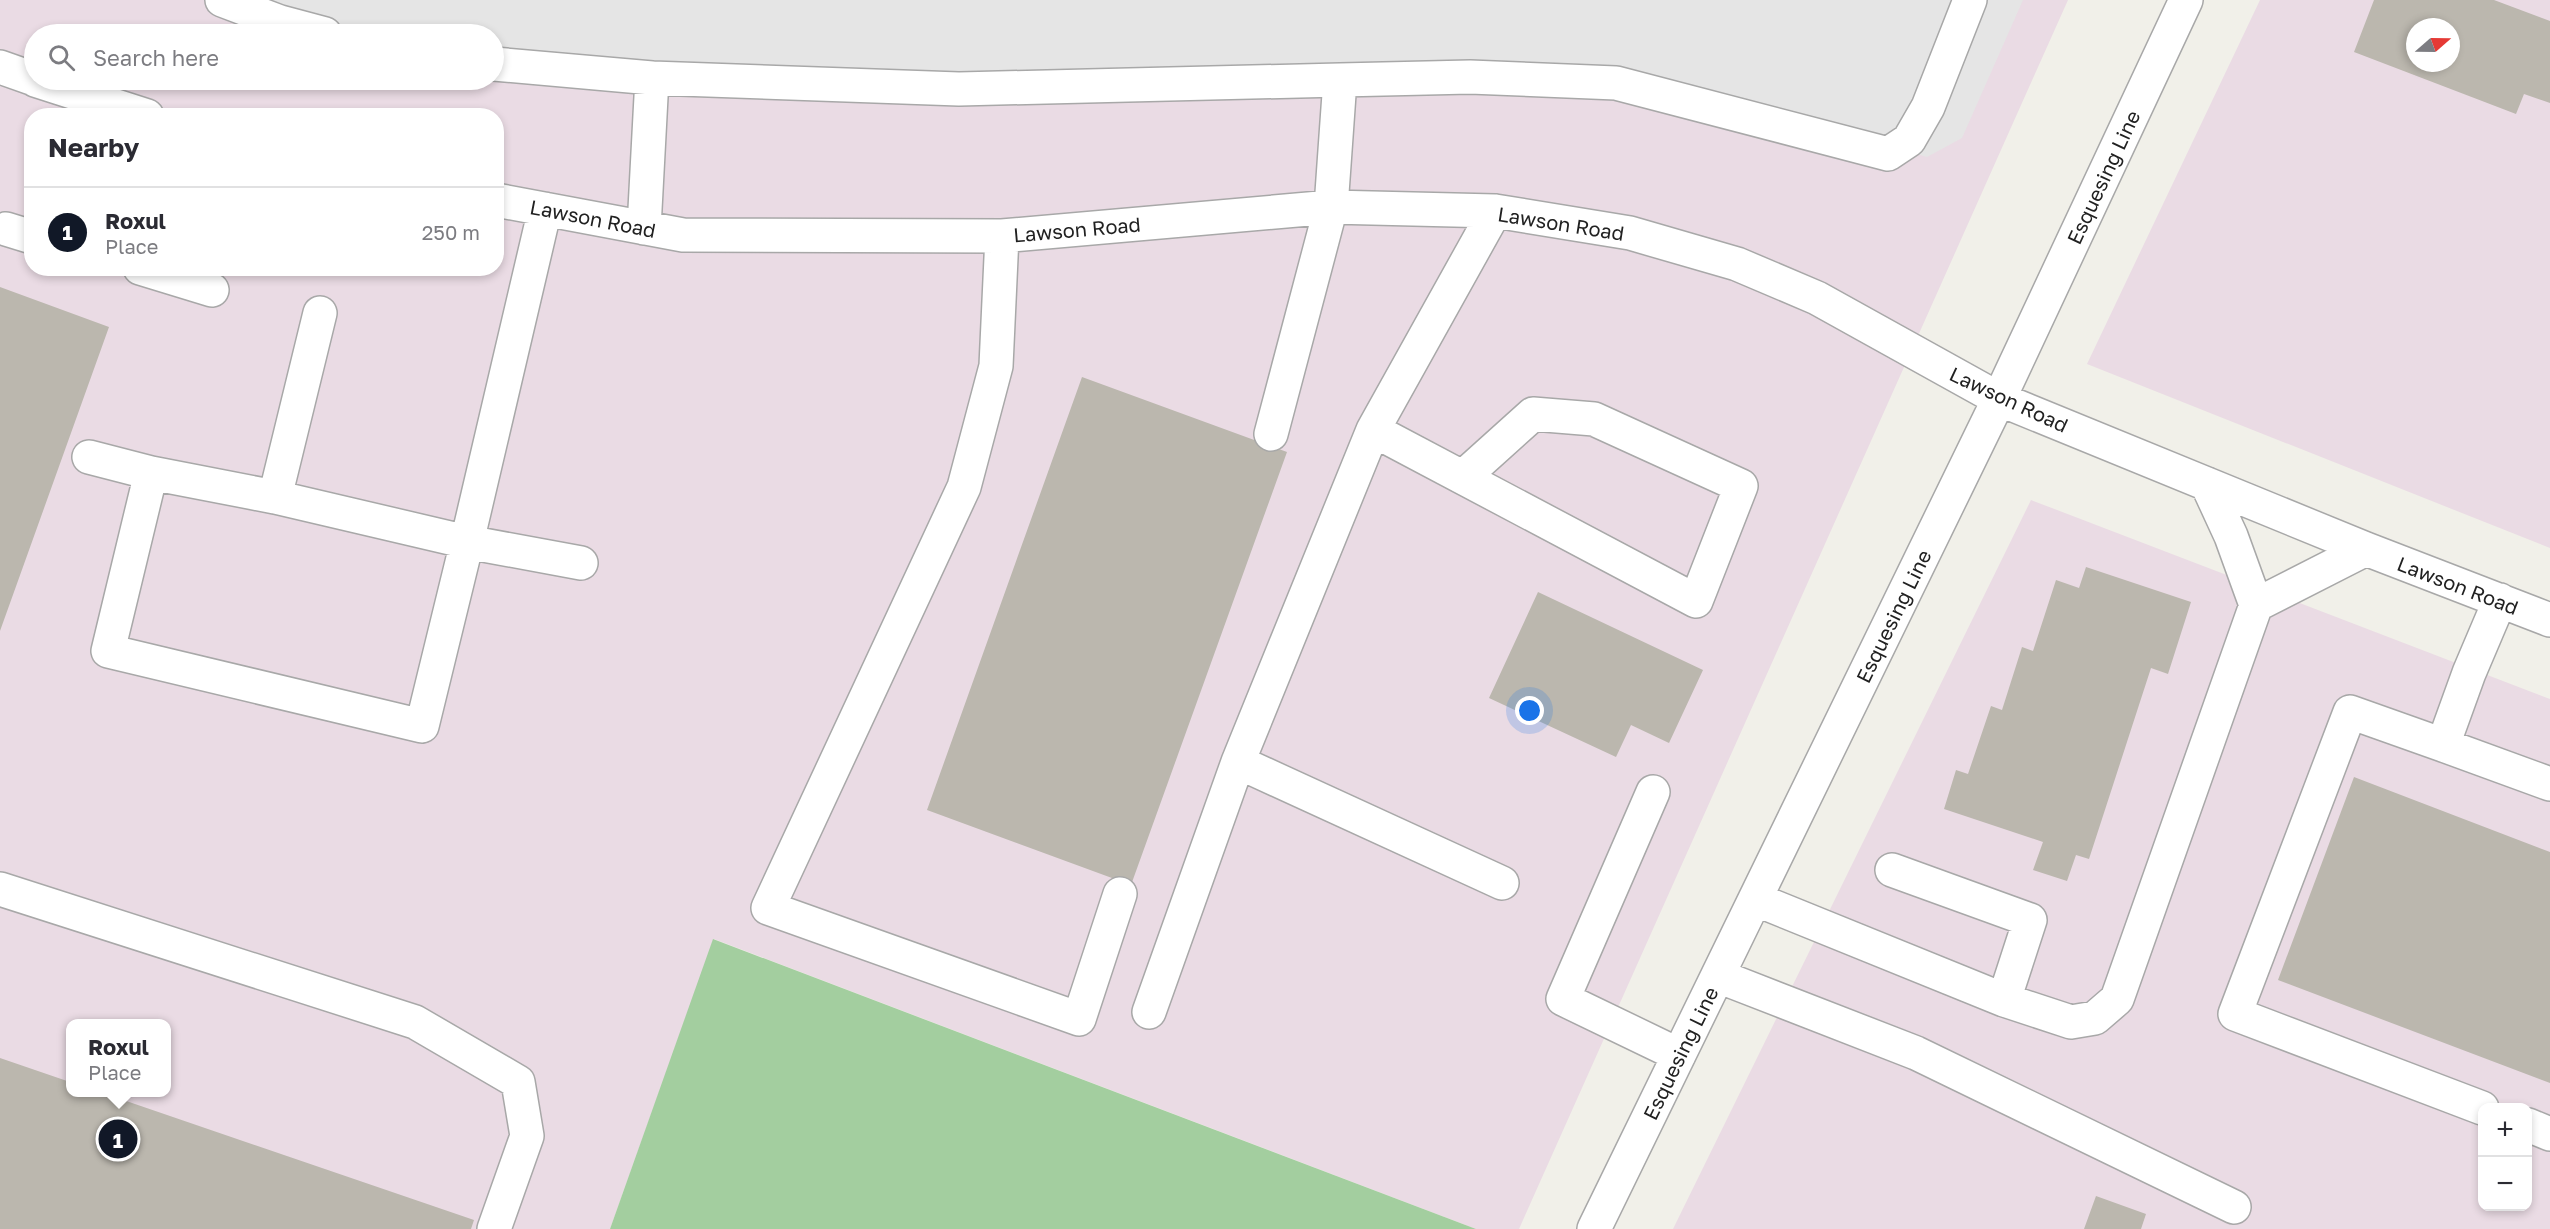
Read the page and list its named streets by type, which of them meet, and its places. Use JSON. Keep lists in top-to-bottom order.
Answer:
{
  "streets": {
    "street": ["Esquesing Line", "Lawson Road"]
  },
  "crossings": [
    ["Esquesing Line", "Lawson Road"]
  ],
  "north": "right",
  "page": {
    "search": "Search here",
    "heading": "Nearby",
    "list": [
      {
        "mark": "1",
        "name": "Roxul",
        "note": "Place",
        "value": "250 m"
      }
    ],
    "popup": ["Roxul", "Place"],
    "map_buttons": ["+", "−"],
    "pins": "1"
  }
}
